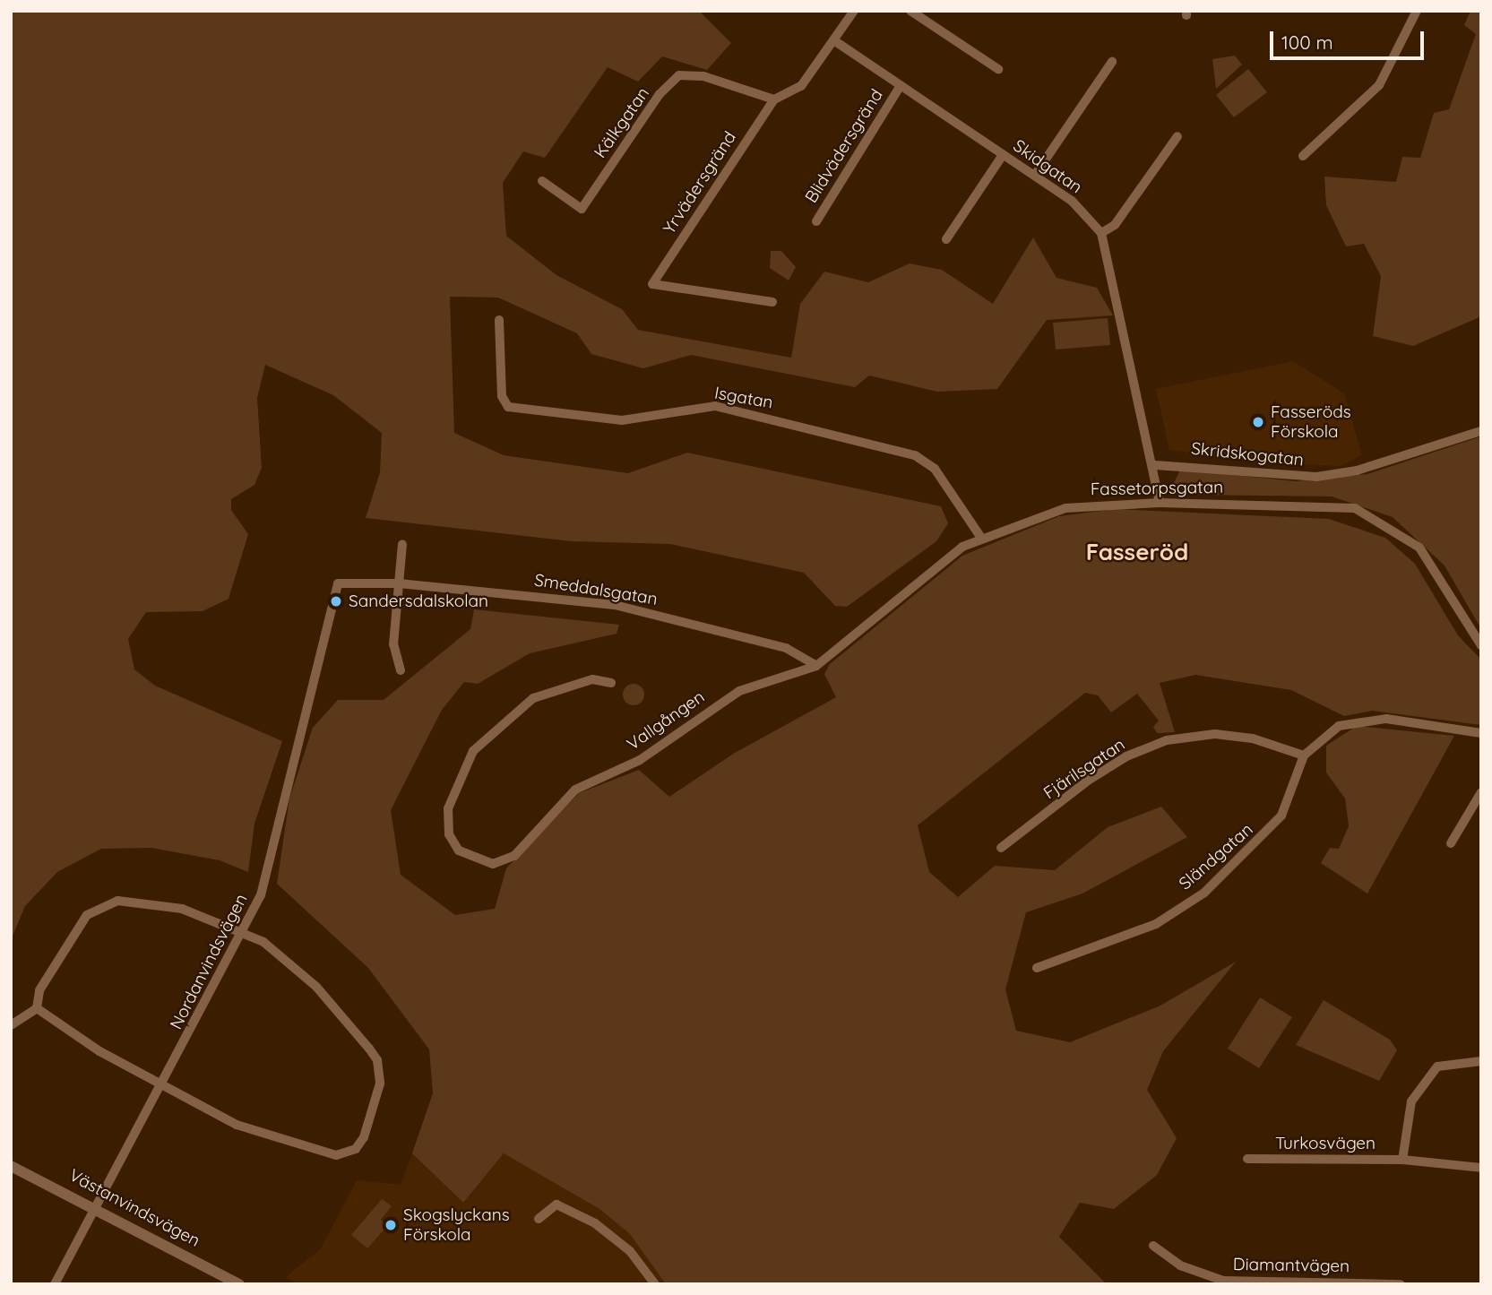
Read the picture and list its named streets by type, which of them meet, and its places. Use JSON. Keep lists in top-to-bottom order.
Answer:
{
  "streets": {
    "street": [
      "Kälkgatan",
      "Blidvädersgränd",
      "Skidgatan",
      "Yrvädersgränd",
      "Isgatan",
      "Skridskogatan",
      "Fassetorpsgatan",
      "Smeddalsgatan",
      "Vallgången",
      "Fjärilsgatan",
      "Sländgatan",
      "Nordanvindsvägen",
      "Turkosvägen",
      "Västanvindsvägen",
      "Diamantvägen"
    ]
  },
  "crossings": [
    ["Kälkgatan", "Yrvädersgränd"],
    ["Blidvädersgränd", "Skidgatan"],
    ["Skidgatan", "Skridskogatan"],
    ["Skidgatan", "Fassetorpsgatan"],
    ["Isgatan", "Fassetorpsgatan"],
    ["Fassetorpsgatan", "Smeddalsgatan"],
    ["Fassetorpsgatan", "Vallgången"],
    ["Smeddalsgatan", "Vallgången"],
    ["Smeddalsgatan", "Nordanvindsvägen"],
    ["Fjärilsgatan", "Sländgatan"],
    ["Nordanvindsvägen", "Västanvindsvägen"]
  ],
  "districts": ["Fasseröd"],
  "places": ["Fasseröds Förskola", "Sandersdalskolan", "Skogslyckans Förskola"],
  "scale_bar": "100 m"
}
